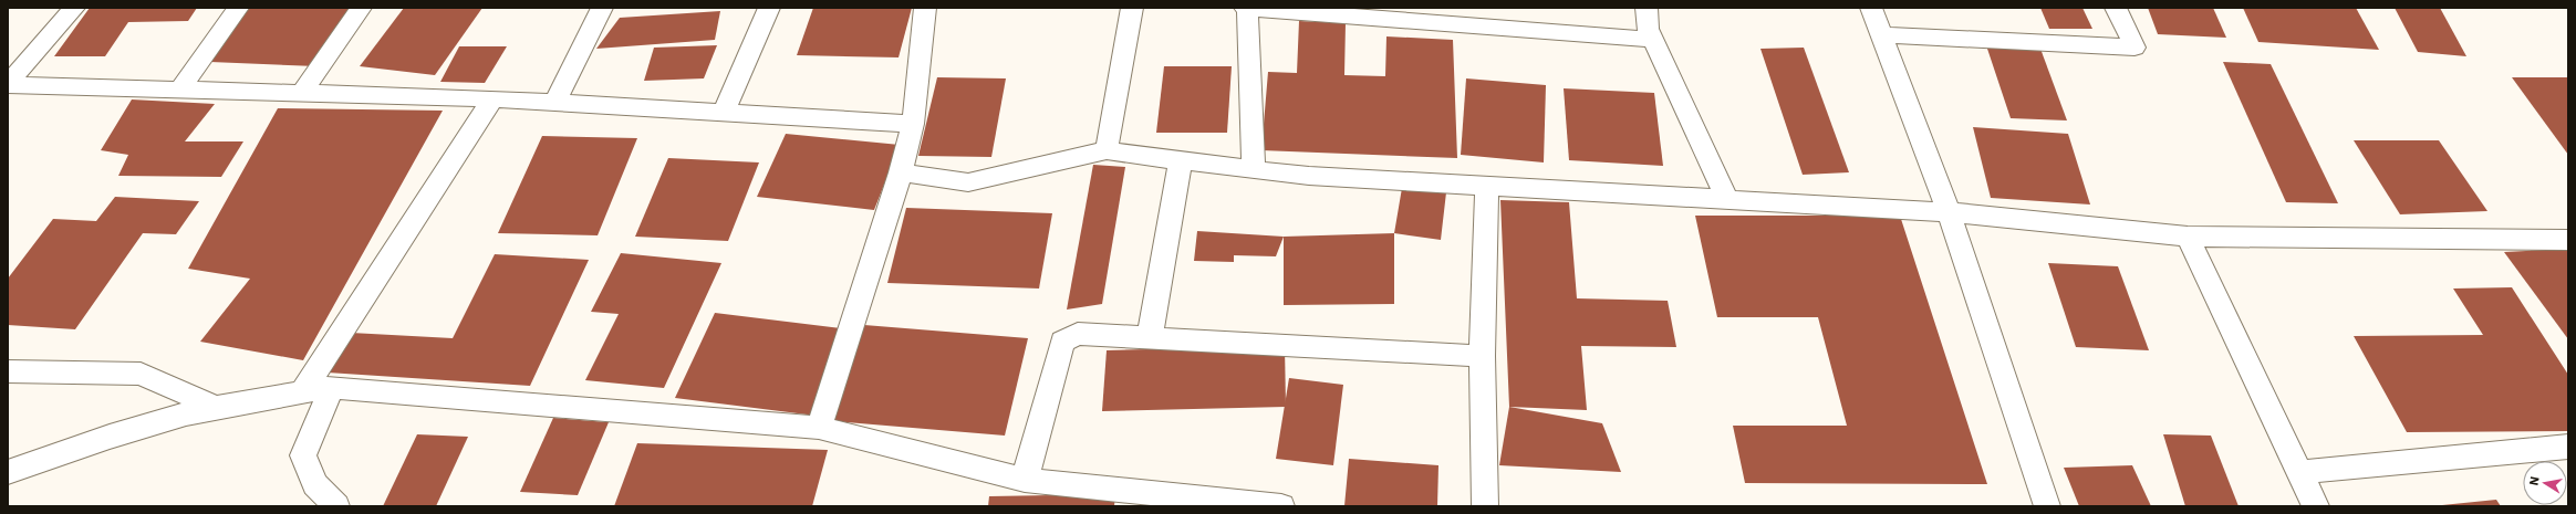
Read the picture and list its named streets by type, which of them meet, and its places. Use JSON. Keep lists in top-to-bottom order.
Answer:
{
  "north": "left"
}
